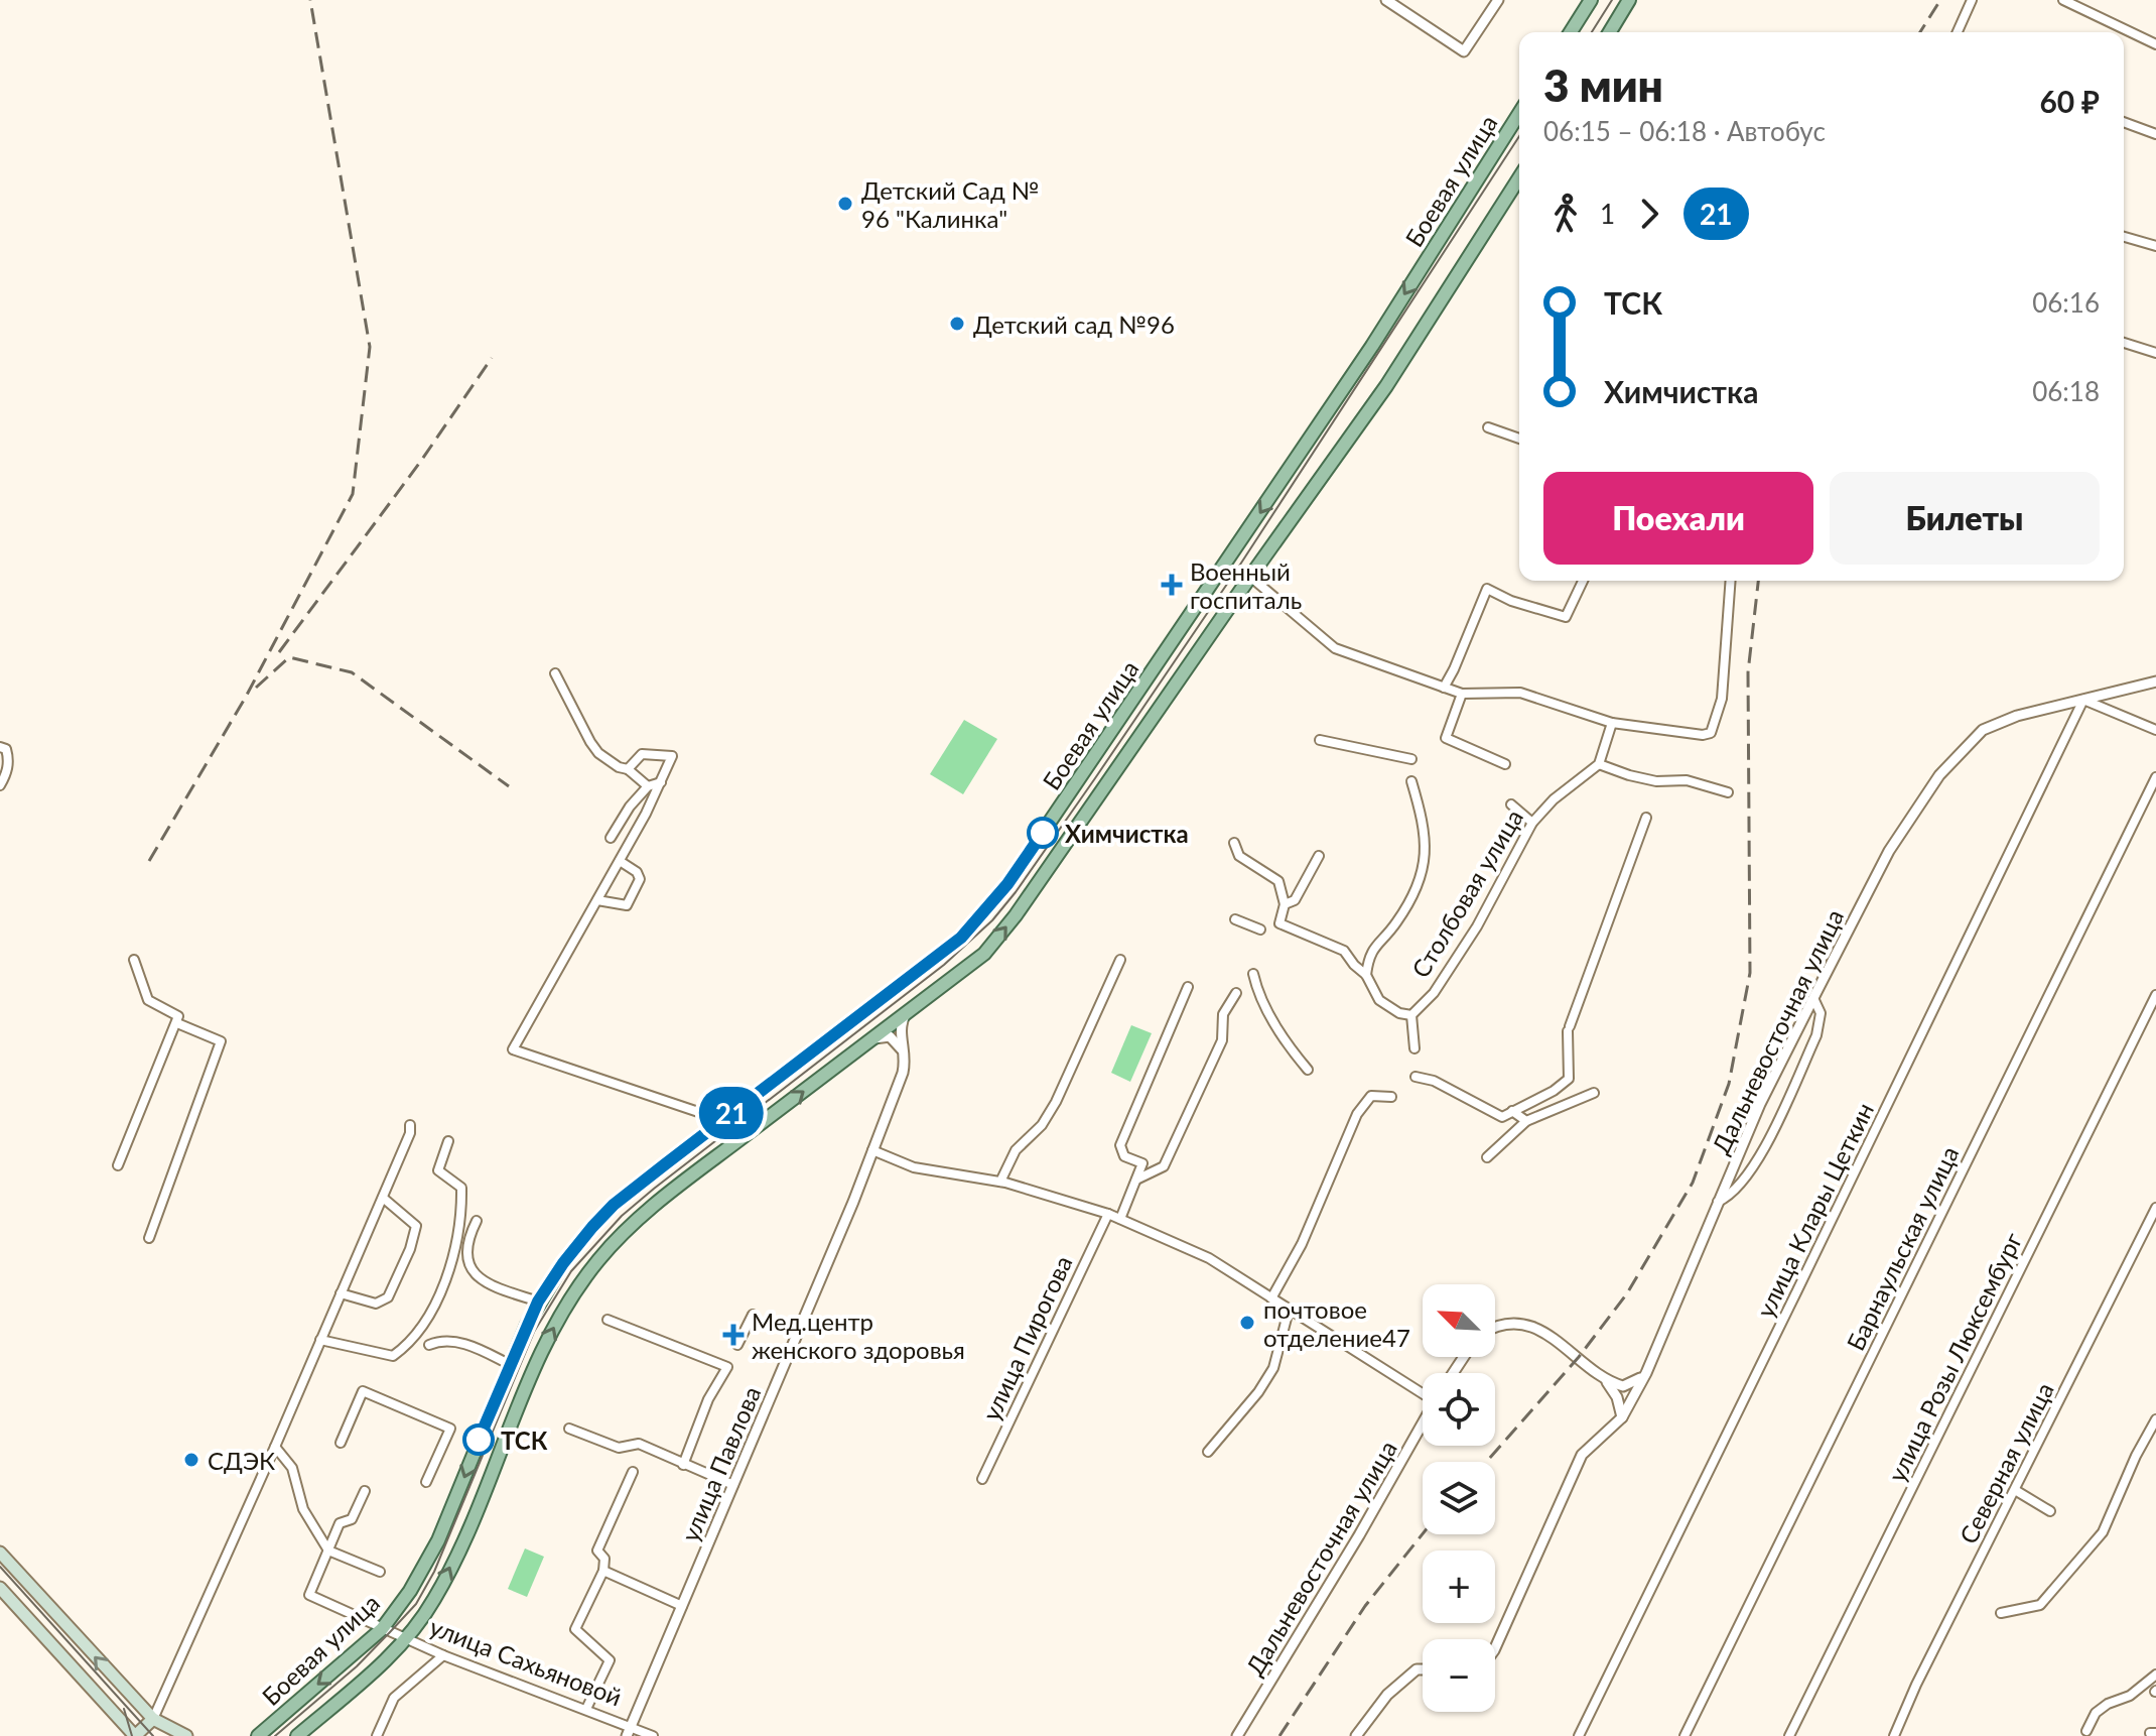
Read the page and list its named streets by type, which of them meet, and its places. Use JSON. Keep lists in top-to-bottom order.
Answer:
{
  "streets": {
    "main road": ["Боевая улица"],
    "street": [
      "Столбовая улица",
      "Дальневосточная улица",
      "улица Клары Цеткин",
      "Барнаульская улица",
      "улица Пирогова",
      "улица Розы Люксембург",
      "Северная улица",
      "улица Павлова",
      "улица Сахьяновой"
    ]
  },
  "crossings": [
    ["Боевая улица", "улица Павлова"],
    ["Боевая улица", "улица Сахьяновой"],
    ["Дальневосточная улица", "улица Клары Цеткин"],
    ["улица Павлова", "улица Сахьяновой"]
  ],
  "places": {
    "other": [
      "Детский Сад № 96 \"Калинка\"",
      "Детский сад №96",
      "Химчистка",
      "почтовое отделение47",
      "ТСК",
      "СДЭК"
    ],
    "health": ["Военный госпиталь", "Мед.центр женского здоровья"]
  },
  "lines": ["bus line 21"],
  "north": "top left",
  "page": {
    "on_map": "21",
    "heading": ["3 мин", "06:15 – 06:18 · Автобус", "60 ₽"],
    "legs": ["1", "21"],
    "list": [
      {
        "name": "ТСК",
        "value": "06:16"
      },
      {
        "name": "Химчистка",
        "value": "06:18"
      }
    ],
    "buttons": ["Поехали", "Билеты"],
    "map_buttons": ["+", "−"]
  }
}
